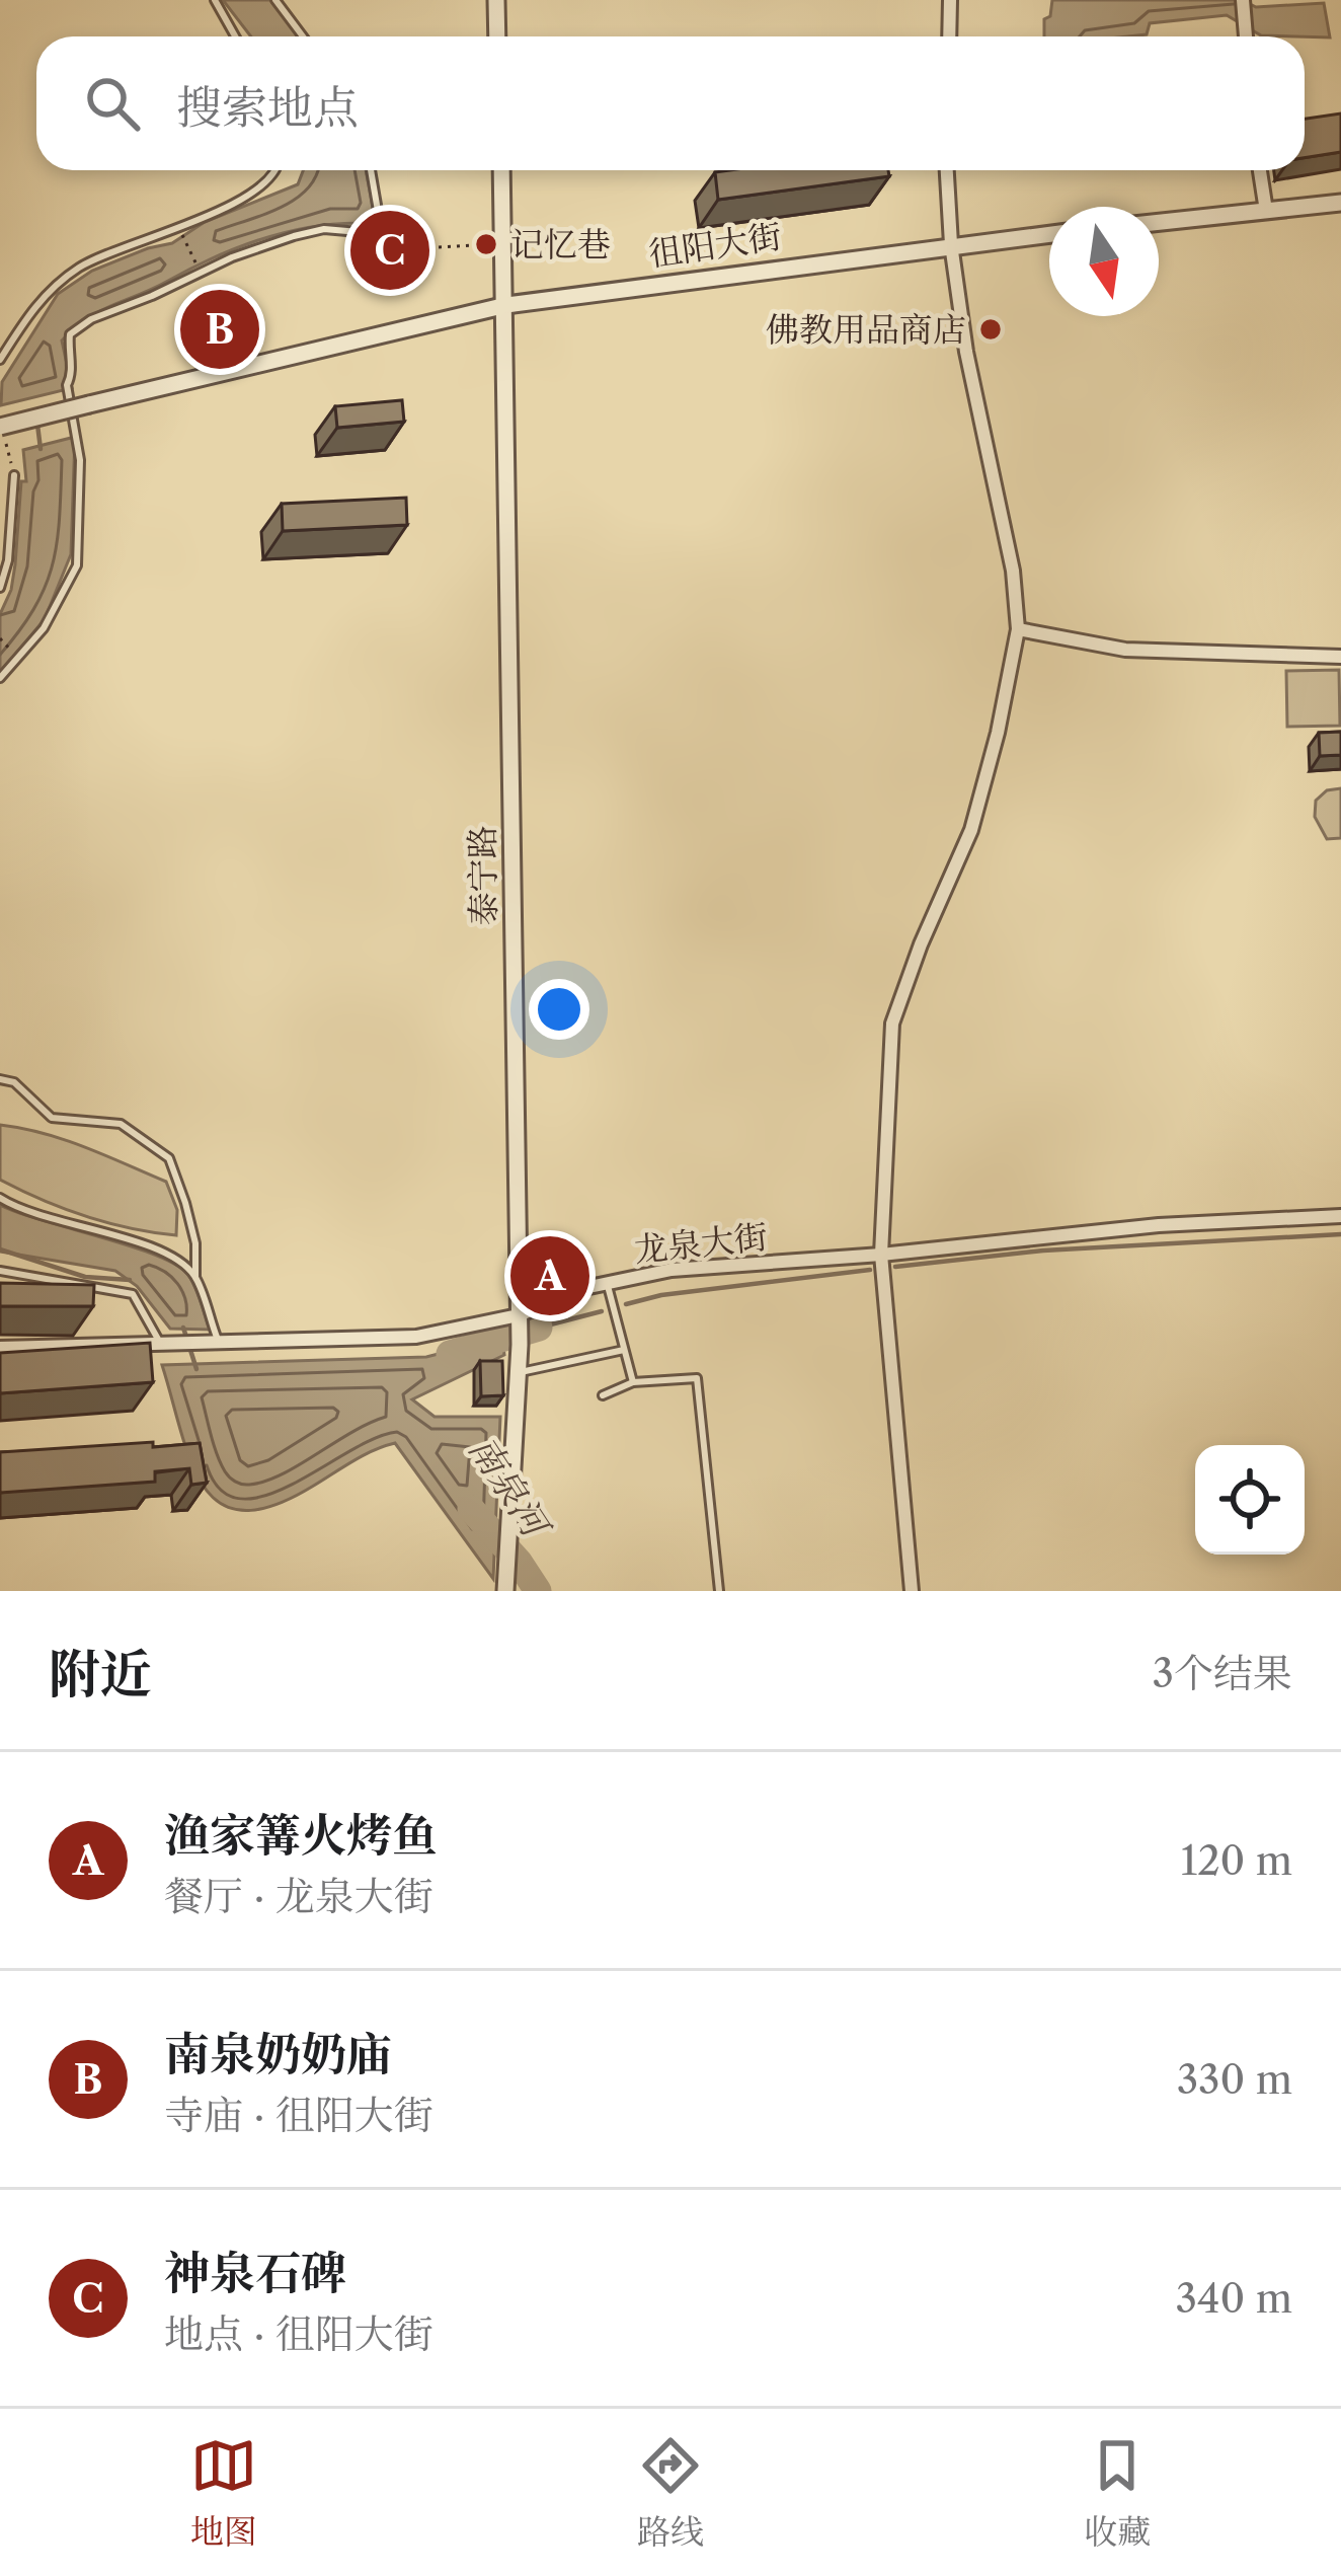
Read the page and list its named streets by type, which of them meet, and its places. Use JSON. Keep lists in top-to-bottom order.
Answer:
{
  "streets": {
    "street": ["徂阳大街", "泰宁路", "龙泉大街"]
  },
  "crossings": [
    ["徂阳大街", "泰宁路"],
    ["泰宁路", "龙泉大街"]
  ],
  "water": ["南泉河"],
  "places": ["记忆巷", "佛教用品商店"],
  "north": "bottom",
  "page": {
    "search": "搜索地点",
    "pins": ["C", "B", "A"],
    "heading": ["附近", "3个结果"],
    "list": [
      {
        "mark": "A",
        "name": "渔家篝火烤鱼",
        "note": "餐厅 · 龙泉大街",
        "value": "120 m"
      },
      {
        "mark": "B",
        "name": "南泉奶奶庙",
        "note": "寺庙 · 徂阳大街",
        "value": "330 m"
      },
      {
        "mark": "C",
        "name": "神泉石碑",
        "note": "地点 · 徂阳大街",
        "value": "340 m"
      }
    ],
    "nav": ["地图", "路线", "收藏"]
  }
}
